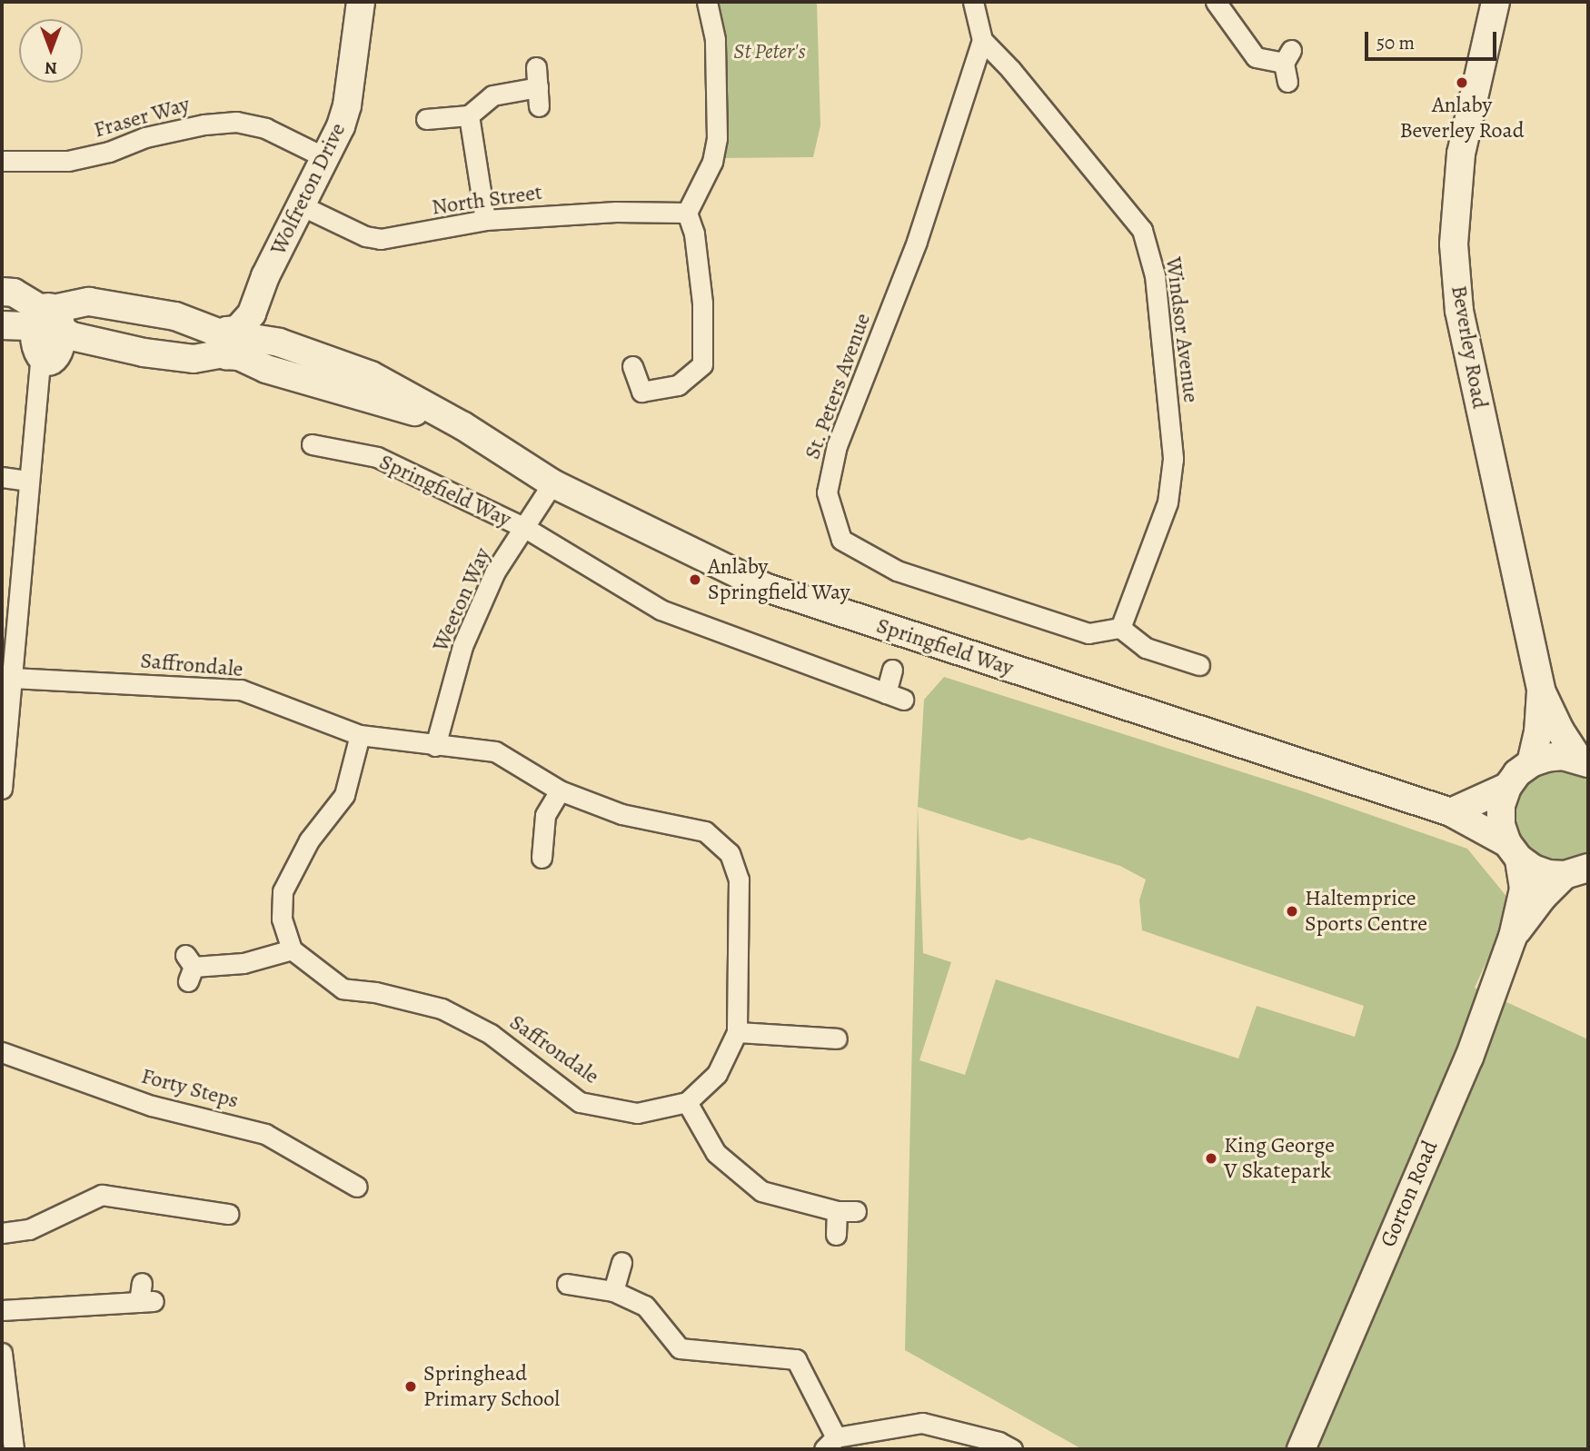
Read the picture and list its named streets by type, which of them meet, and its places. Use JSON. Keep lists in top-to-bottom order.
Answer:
{
  "streets": {
    "main road": [
      "Wolfreton Drive",
      "Beverley Road",
      "Springfield Way",
      "Gorton Road"
    ],
    "street": [
      "Fraser Way",
      "North Street",
      "Windsor Avenue",
      "St. Peters Avenue",
      "Weeton Way",
      "Saffrondale",
      "Forty Steps"
    ]
  },
  "crossings": [
    ["Fraser Way", "Wolfreton Drive"],
    ["Wolfreton Drive", "North Street"],
    ["Wolfreton Drive", "Springfield Way"],
    ["Windsor Avenue", "St. Peters Avenue"],
    ["Springfield Way", "Weeton Way"],
    ["Springfield Way", "Gorton Road"],
    ["Weeton Way", "Saffrondale"]
  ],
  "parks": ["St Peter's"],
  "places": [
    "Anlaby Beverley Road",
    "Anlaby Springfield Way",
    "Haltemprice Sports Centre",
    "King George V Skatepark",
    "Springhead Primary School"
  ],
  "scale_bar": "50 m",
  "north": "bottom"
}
